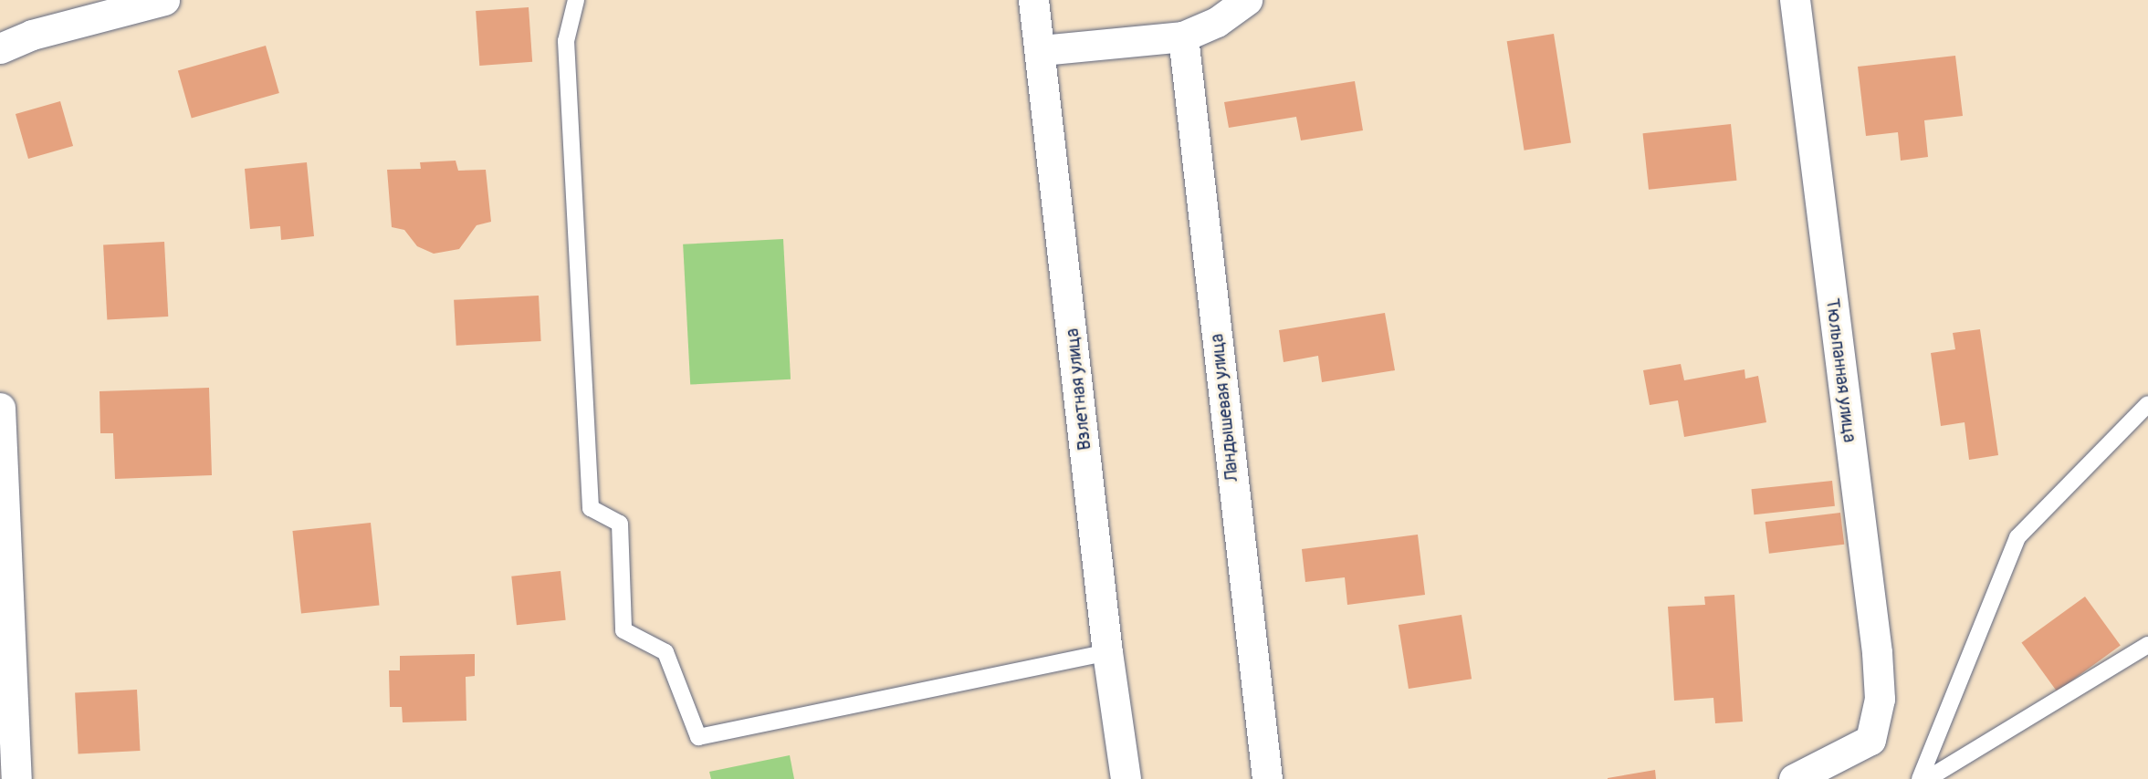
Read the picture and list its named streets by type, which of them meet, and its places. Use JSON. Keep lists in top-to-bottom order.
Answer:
{
  "streets": {
    "street": ["Тюльпанная улица", "Взлетная улица", "Ландышевая улица"]
  }
}
